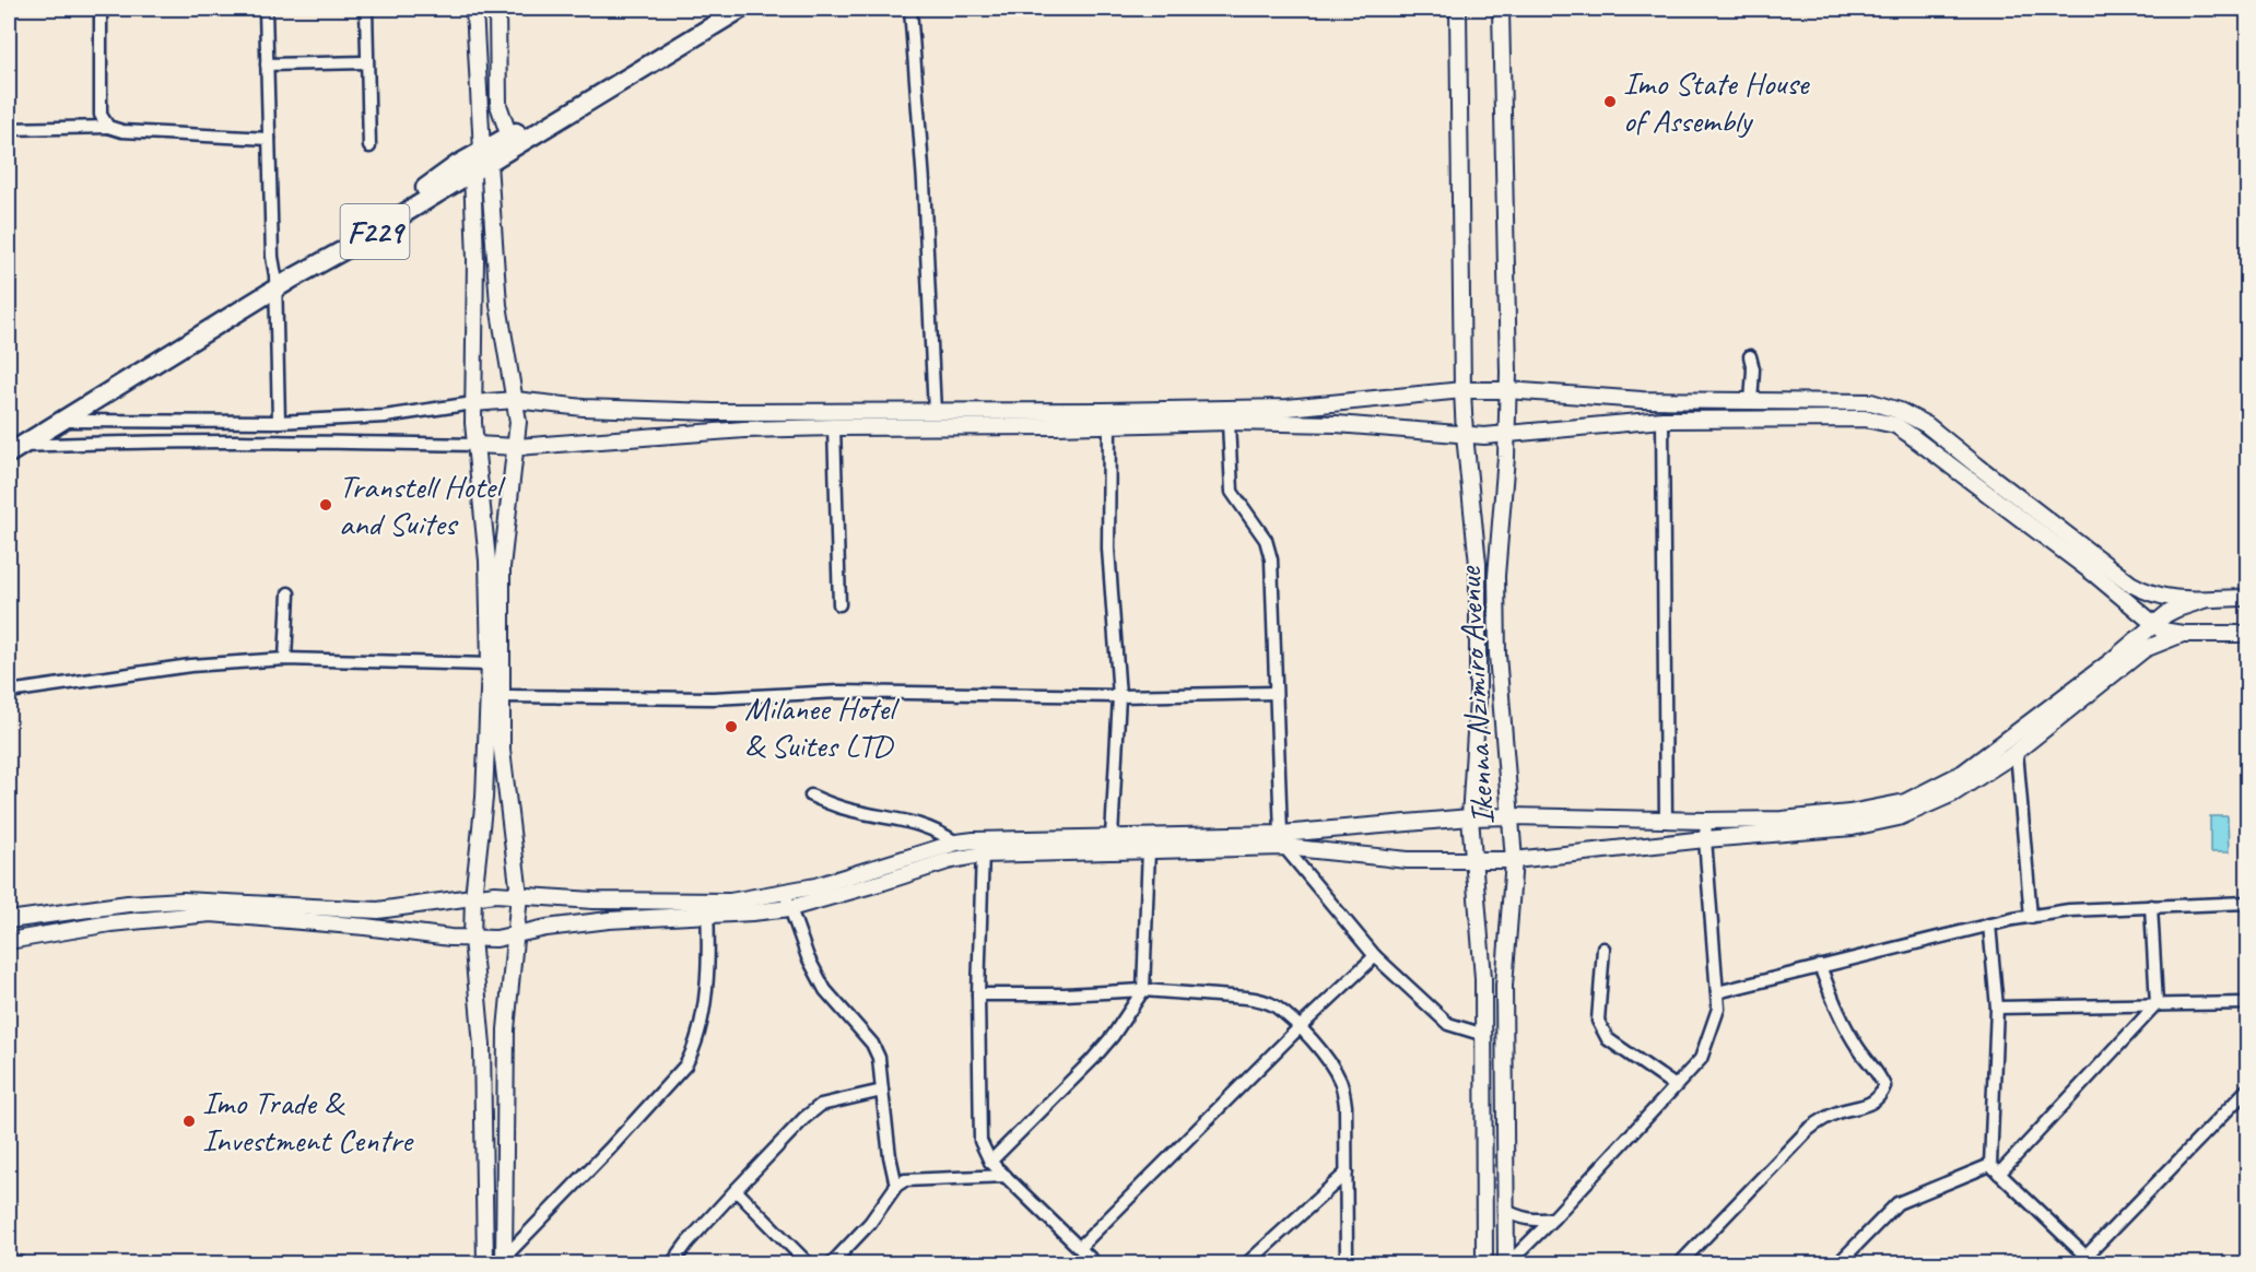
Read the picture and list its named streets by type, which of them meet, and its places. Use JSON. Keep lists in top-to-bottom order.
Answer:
{
  "streets": {
    "main road": ["F229"],
    "street": ["Ikenna Nzimiro Avenue"]
  },
  "places": [
    "Imo State House of Assembly",
    "Transtell Hotel and Suites",
    "Milanee Hotel & Suites LTD",
    "Imo Trade & Investment Centre"
  ]
}
